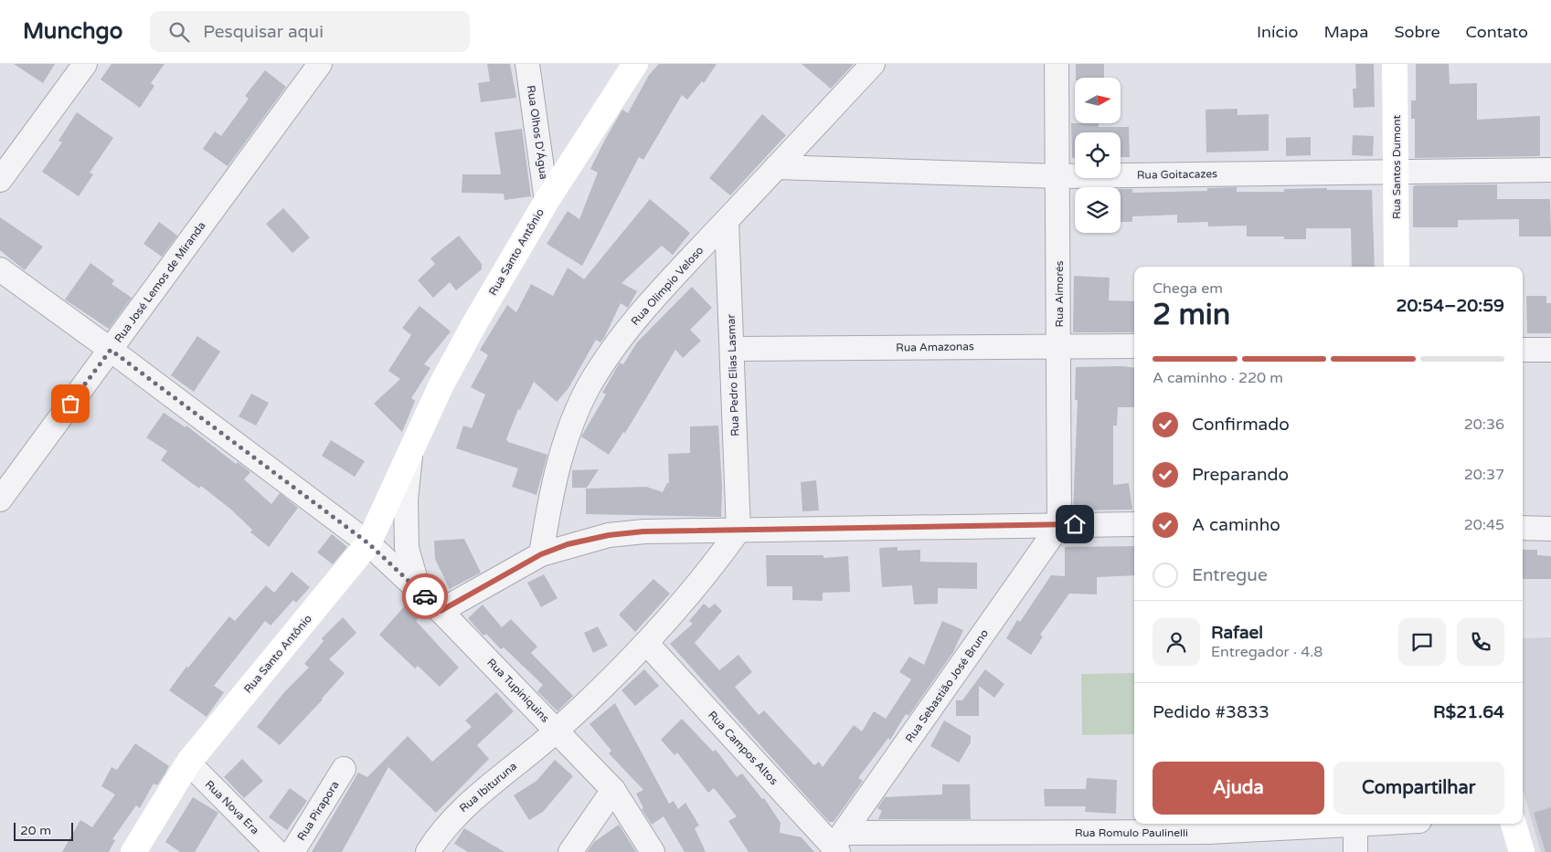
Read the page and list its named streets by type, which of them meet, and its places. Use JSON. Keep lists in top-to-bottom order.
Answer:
{
  "streets": {
    "street": [
      "Rua Olhos D'Água",
      "Rua Santos Dumont",
      "Rua Goitacazes",
      "Rua Santo Antônio",
      "Rua José Lemos de Miranda",
      "Rua Olímpio Veloso",
      "Rua Aimorés",
      "Rua Amazonas",
      "Rua Pedro Elias Lasmar",
      "Rua Sebastião José Bruno",
      "Rua Tupiniquins",
      "Rua Campos Altos",
      "Rua Ibituruna",
      "Rua Nova Era",
      "Rua Pirapora",
      "Rua Romulo Paulinelli"
    ]
  },
  "crossings": [
    ["Rua Olhos D'Água", "Rua Santo Antônio"],
    ["Rua Santos Dumont", "Rua Goitacazes"],
    ["Rua Goitacazes", "Rua Olímpio Veloso"],
    ["Rua Goitacazes", "Rua Aimorés"],
    ["Rua Santo Antônio", "Rua Tupiniquins"],
    ["Rua Santo Antônio", "Rua Nova Era"],
    ["Rua José Lemos de Miranda", "Rua Tupiniquins"],
    ["Rua Olímpio Veloso", "Rua Pedro Elias Lasmar"],
    ["Rua Aimorés", "Rua Amazonas"],
    ["Rua Aimorés", "Rua Sebastião José Bruno"],
    ["Rua Amazonas", "Rua Pedro Elias Lasmar"],
    ["Rua Sebastião José Bruno", "Rua Campos Altos"],
    ["Rua Sebastião José Bruno", "Rua Romulo Paulinelli"],
    ["Rua Tupiniquins", "Rua Ibituruna"],
    ["Rua Campos Altos", "Rua Romulo Paulinelli"]
  ],
  "scale_bar": "20 m",
  "north": "right",
  "page": {
    "header": "Munchgo",
    "search": "Pesquisar aqui",
    "nav": [
      "Início",
      "Mapa",
      "Sobre",
      "Contato"
    ],
    "heading": ["2 min", "Chega em", "20:54–20:59"],
    "panel": [
      "Rafael",
      "Entregador · 4.8",
      "Pedido #3833",
      "R$21.64"
    ],
    "bar": "A caminho · 220 m",
    "list": [
      ["Confirmado", "20:36"],
      ["Preparando", "20:37"],
      ["A caminho", "20:45"],
      "Entregue"
    ],
    "buttons": ["Ajuda", "Compartilhar"],
    "scale": "20 m"
  }
}
